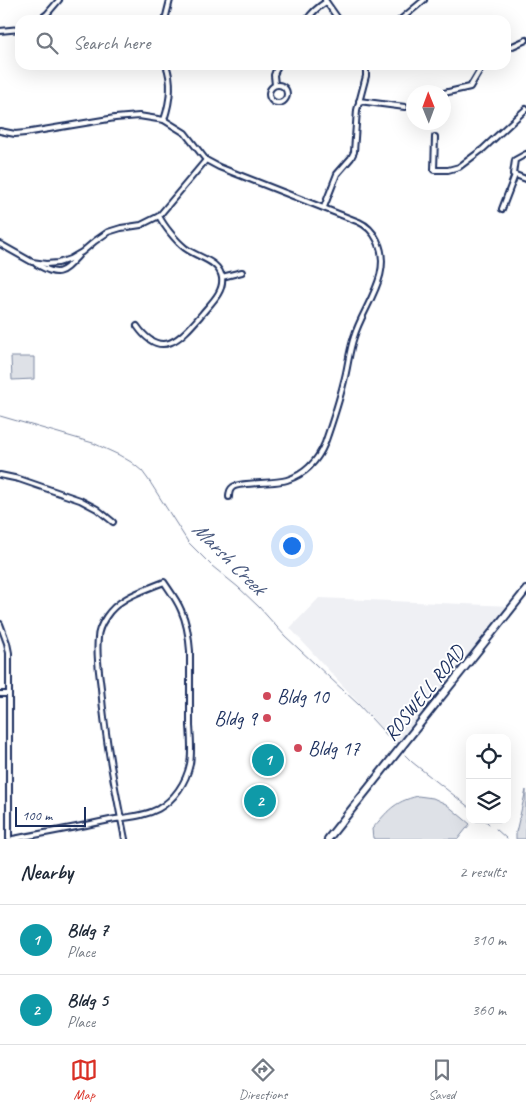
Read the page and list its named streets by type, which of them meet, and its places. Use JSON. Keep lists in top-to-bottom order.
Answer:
{
  "streets": {
    "main road": ["ROSWELL ROAD"]
  },
  "water": ["Marsh Creek"],
  "places": ["Bldg 10", "Bldg 9", "Bldg 17"],
  "scale_bar": "100 m",
  "north": "top",
  "page": {
    "search": "Search here",
    "pins": ["1", "2"],
    "scale": "100 m",
    "heading": ["Nearby", "2 results"],
    "list": [
      {
        "mark": "1",
        "name": "Bldg 7",
        "note": "Place",
        "value": "310 m"
      },
      {
        "mark": "2",
        "name": "Bldg 5",
        "note": "Place",
        "value": "360 m"
      }
    ],
    "nav": ["Map", "Directions", "Saved"]
  }
}
